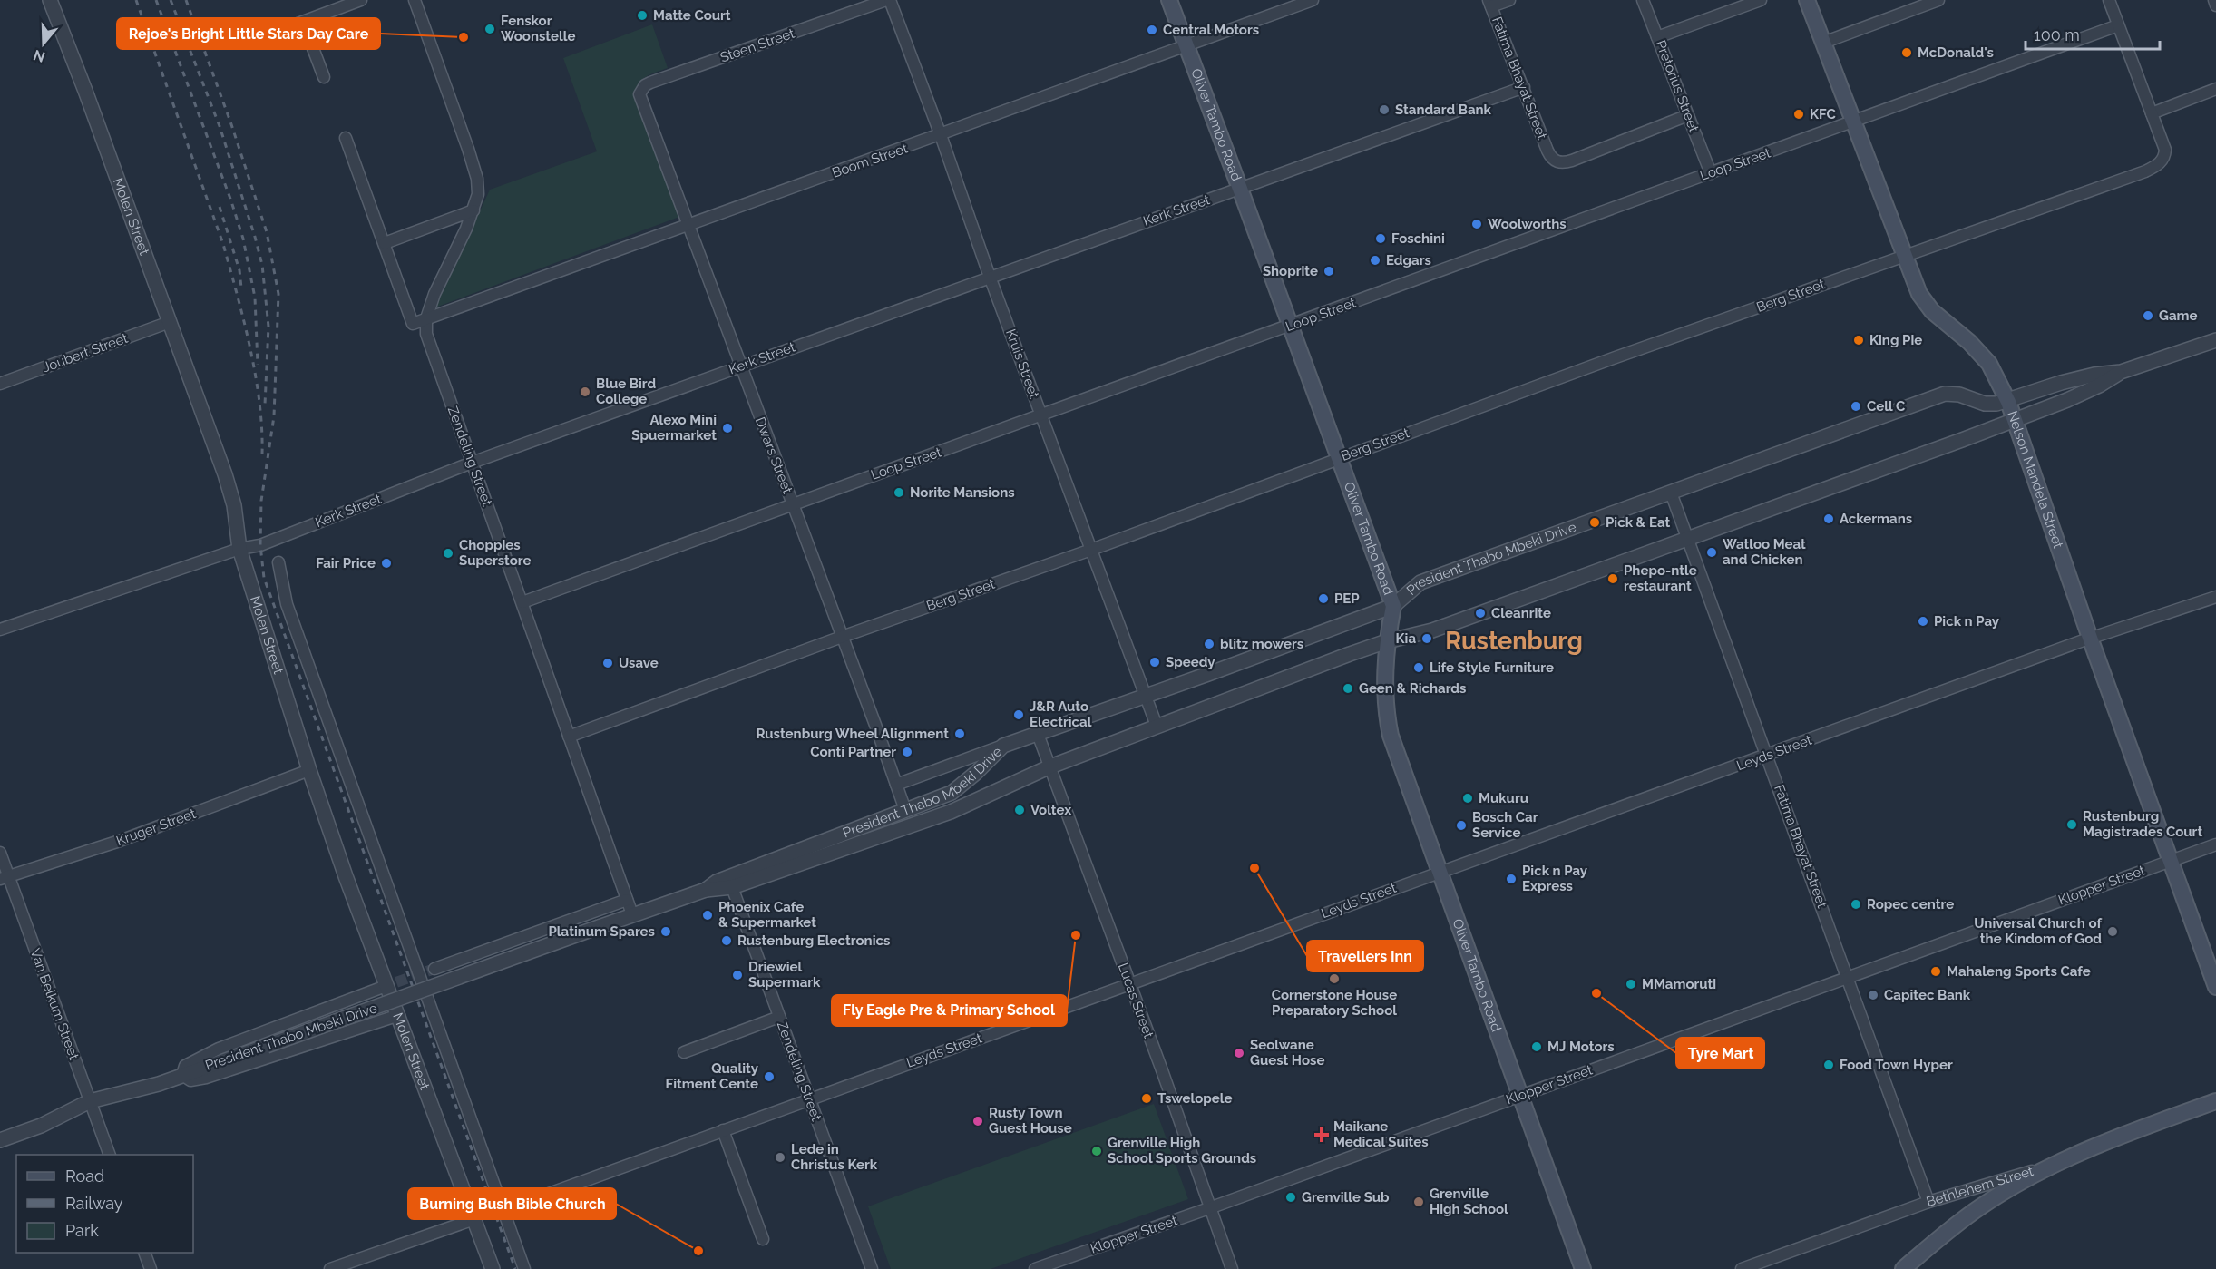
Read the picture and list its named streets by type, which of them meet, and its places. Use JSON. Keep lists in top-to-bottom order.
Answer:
{
  "streets": {
    "main road": ["Oliver Tambo Road", "Nelson Mandela Street", "Bethlehem Street"],
    "street": [
      "Steen Street",
      "Fatima Bhayat Street",
      "Pretorius Street",
      "Boom Street",
      "Loop Street",
      "Kerk Street",
      "Molen Street",
      "Berg Street",
      "Joubert Street",
      "Kruis Street",
      "Dwars Street",
      "Zendeling Street",
      "President Thabo Mbeki Drive",
      "Leyds Street",
      "Kruger Street",
      "Klopper Street",
      "Lucas Street",
      "Van Belkum Street"
    ]
  },
  "crossings": [
    ["Steen Street", "Kruis Street"],
    ["Steen Street", "Dwars Street"],
    ["Fatima Bhayat Street", "Pretorius Street"],
    ["Fatima Bhayat Street", "Kerk Street"],
    ["Fatima Bhayat Street", "President Thabo Mbeki Drive"],
    ["Fatima Bhayat Street", "Leyds Street"],
    ["Fatima Bhayat Street", "Klopper Street"],
    ["Fatima Bhayat Street", "Bethlehem Street"],
    ["Pretorius Street", "Loop Street"],
    ["Oliver Tambo Road", "Boom Street"],
    ["Oliver Tambo Road", "Loop Street"],
    ["Oliver Tambo Road", "Kerk Street"],
    ["Oliver Tambo Road", "Berg Street"],
    ["Oliver Tambo Road", "President Thabo Mbeki Drive"],
    ["Oliver Tambo Road", "Leyds Street"],
    ["Oliver Tambo Road", "Klopper Street"],
    ["Boom Street", "Kruis Street"],
    ["Boom Street", "Dwars Street"],
    ["Boom Street", "Zendeling Street"],
    ["Loop Street", "Kruis Street"],
    ["Loop Street", "Dwars Street"],
    ["Loop Street", "Zendeling Street"],
    ["Loop Street", "Nelson Mandela Street"],
    ["Kerk Street", "Molen Street"],
    ["Kerk Street", "Kruis Street"],
    ["Kerk Street", "Dwars Street"],
    ["Kerk Street", "Zendeling Street"],
    ["Molen Street", "Joubert Street"],
    ["Molen Street", "Kruger Street"],
    ["Berg Street", "Kruis Street"],
    ["Berg Street", "Dwars Street"],
    ["Berg Street", "Zendeling Street"],
    ["Berg Street", "Nelson Mandela Street"],
    ["Kruis Street", "President Thabo Mbeki Drive"],
    ["Dwars Street", "President Thabo Mbeki Drive"],
    ["Zendeling Street", "President Thabo Mbeki Drive"],
    ["Zendeling Street", "Leyds Street"],
    ["Nelson Mandela Street", "President Thabo Mbeki Drive"],
    ["Nelson Mandela Street", "Leyds Street"],
    ["Nelson Mandela Street", "Klopper Street"],
    ["President Thabo Mbeki Drive", "Lucas Street"],
    ["President Thabo Mbeki Drive", "Van Belkum Street"],
    ["Leyds Street", "Lucas Street"],
    ["Kruger Street", "Van Belkum Street"],
    ["Klopper Street", "Lucas Street"]
  ],
  "districts": ["Rustenburg"],
  "places": {
    "other": [
      "Matte Court",
      "Fenskor Woonstelle",
      "Central Motors",
      "Rejoe's Bright Little Stars Day Care",
      "McDonald's",
      "Standard Bank",
      "KFC",
      "Woolworths",
      "Foschini",
      "Edgars",
      "Shoprite",
      "Game",
      "King Pie",
      "Blue Bird College",
      "Cell C",
      "Alexo Mini Spuermarket",
      "Norite Mansions",
      "Ackermans",
      "Pick & Eat",
      "Watloo Meat and Chicken",
      "Choppies Superstore",
      "Fair Price",
      "Phepo-ntle restaurant",
      "PEP",
      "Cleanrite",
      "Pick n Pay",
      "Kia",
      "blitz mowers",
      "Speedy",
      "Usave",
      "Life Style Furniture",
      "Geen & Richards",
      "J&R Auto Electrical",
      "Rustenburg Wheel Alignment",
      "Conti Partner",
      "Mukuru",
      "Voltex",
      "Rustenburg Magistrades Court",
      "Bosch Car Service",
      "Travellers Inn",
      "Pick n Pay Express",
      "Ropec centre",
      "Phoenix Cafe & Supermarket",
      "Platinum Spares",
      "Universal Church of the Kindom of God",
      "Fly Eagle Pre & Primary School",
      "Rustenburg Electronics",
      "Mahaleng Sports Cafe",
      "Driewiel Supermark",
      "Cornerstone House Preparatory School",
      "MMamoruti",
      "Tyre Mart",
      "Capitec Bank",
      "MJ Motors",
      "Seolwane Guest Hose",
      "Food Town Hyper",
      "Quality Fitment Cente",
      "Tswelopele",
      "Rusty Town Guest House",
      "Grenville High School Sports Grounds",
      "Lede in Christus Kerk",
      "Grenville Sub",
      "Grenville High School",
      "Burning Bush Bible Church"
    ],
    "health": ["Maikane Medical Suites"]
  },
  "legend": ["Road", "Railway", "Park"],
  "scale_bar": "100 m",
  "north": "bottom"
}
